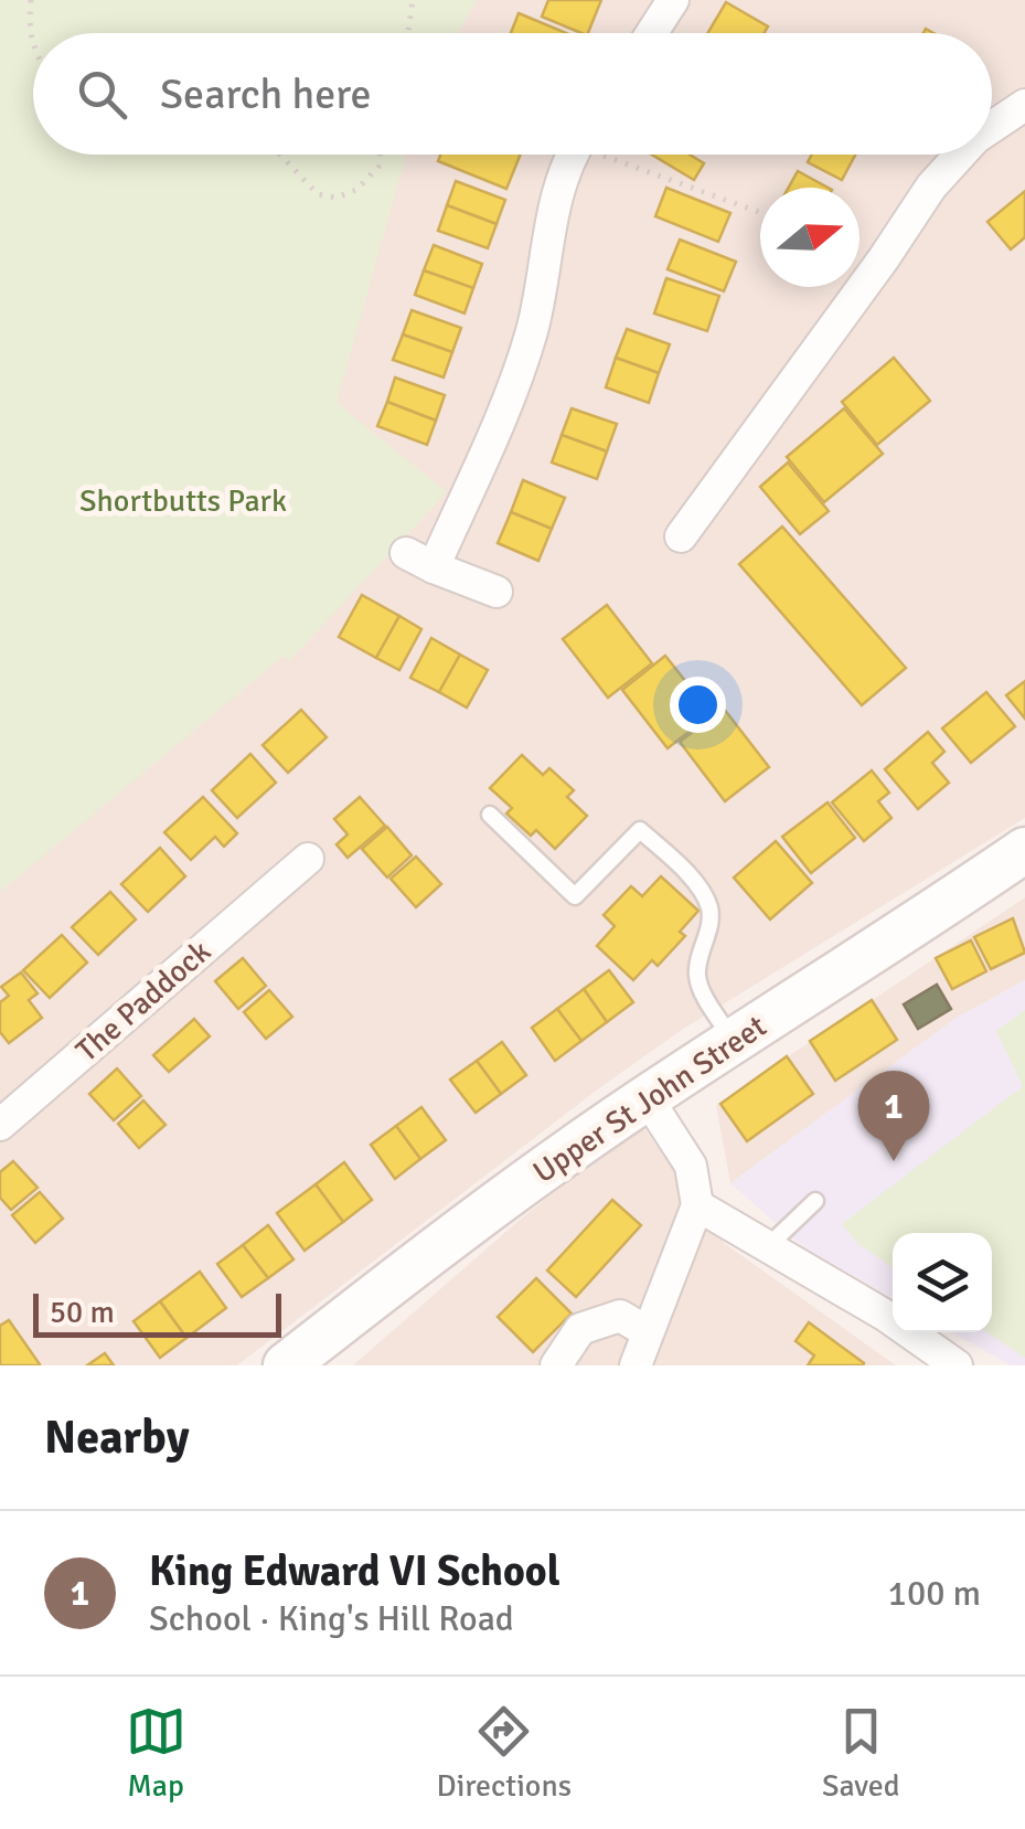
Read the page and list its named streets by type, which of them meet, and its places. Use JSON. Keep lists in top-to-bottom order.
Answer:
{
  "streets": {
    "street": ["The Paddock", "Upper St John Street"]
  },
  "parks": ["Shortbutts Park"],
  "scale_bar": "50 m",
  "north": "right",
  "page": {
    "search": "Search here",
    "pins": "1",
    "scale": "50 m",
    "heading": "Nearby",
    "list": [
      {
        "mark": "1",
        "name": "King Edward VI School",
        "note": "School · King's Hill Road",
        "value": "100 m"
      }
    ],
    "nav": ["Map", "Directions", "Saved"]
  }
}
